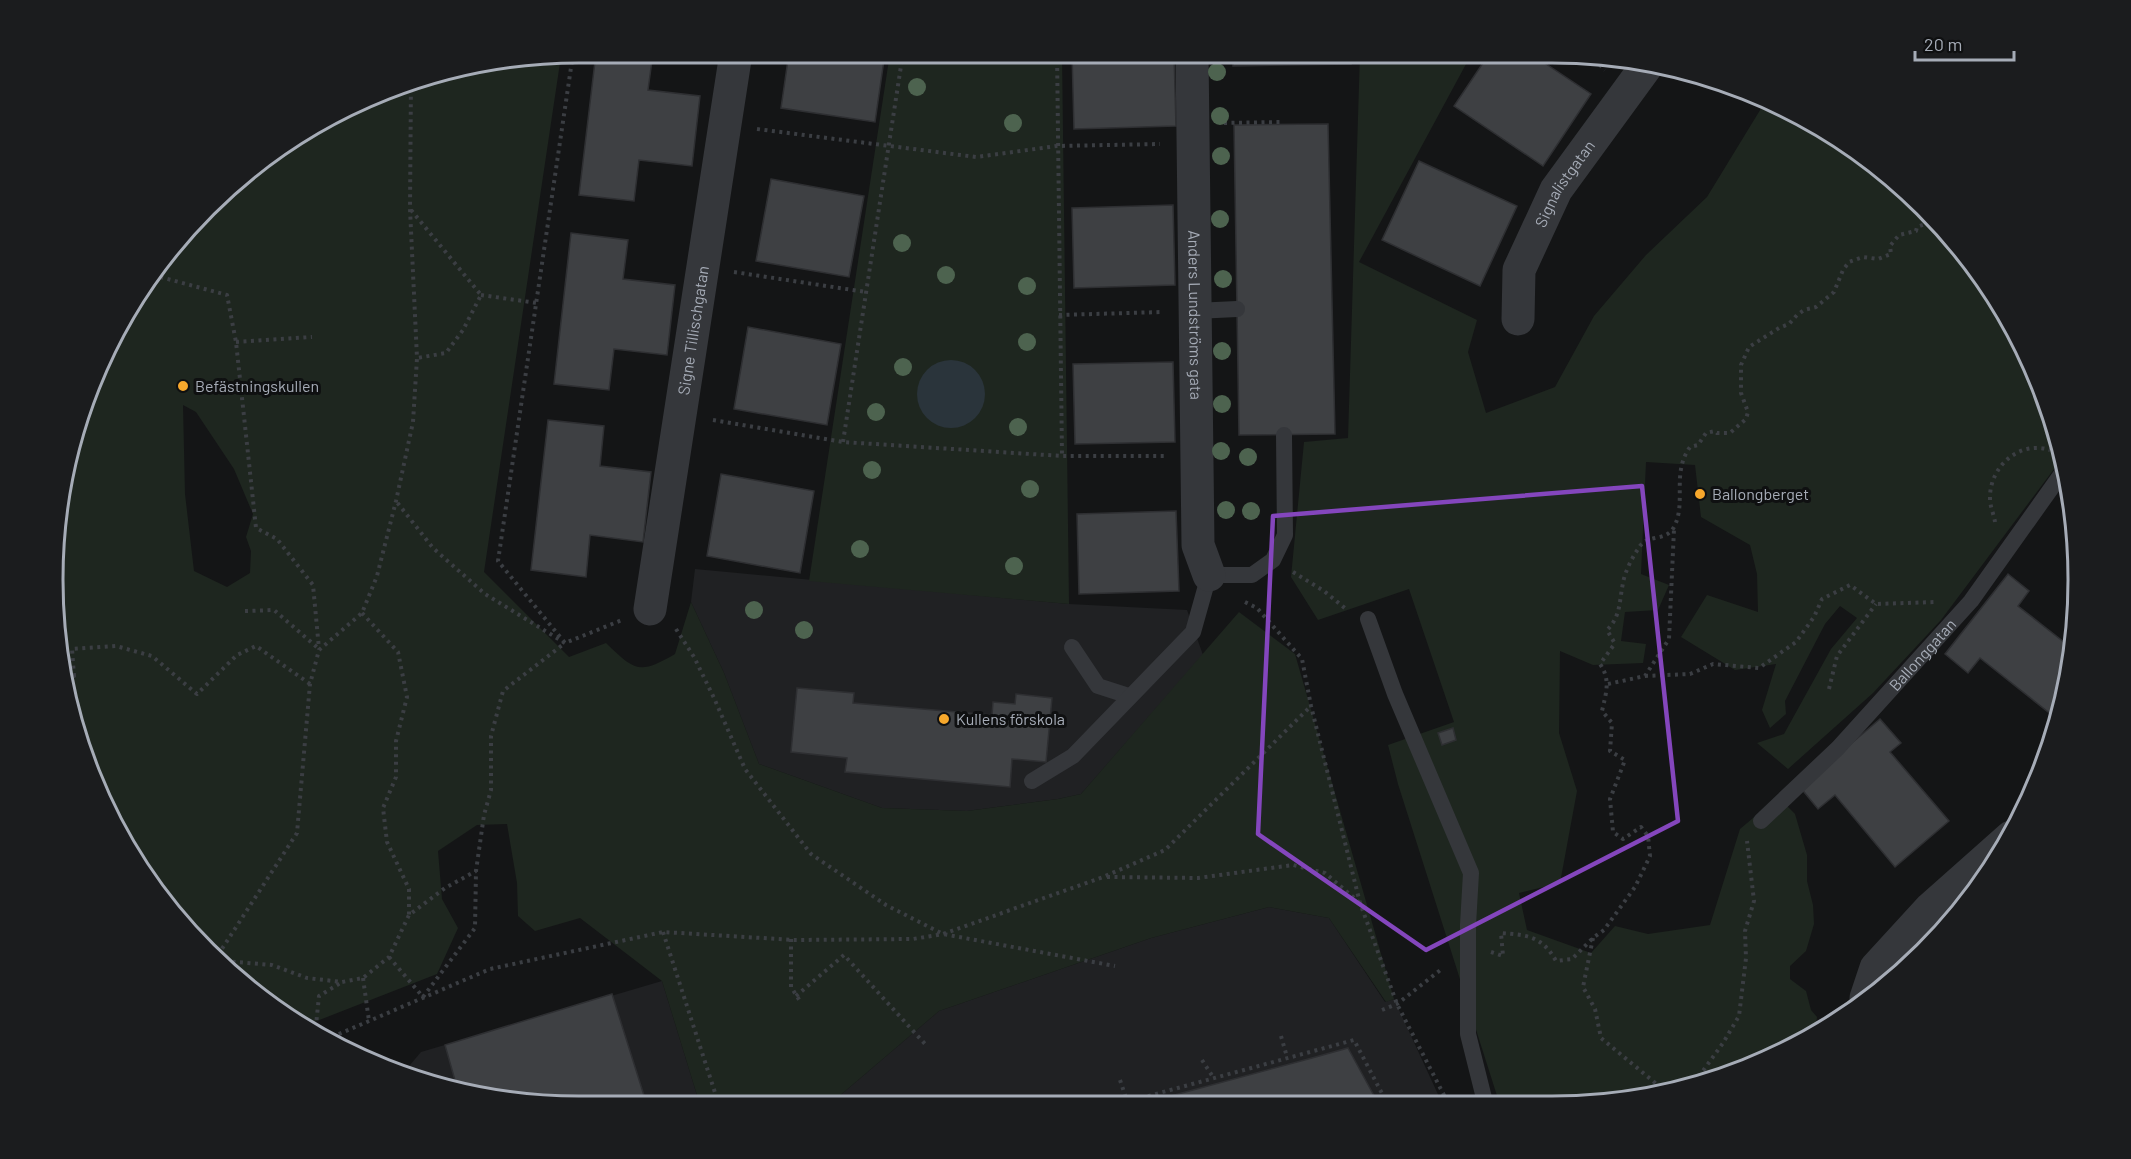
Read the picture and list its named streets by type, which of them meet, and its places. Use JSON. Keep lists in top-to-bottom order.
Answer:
{
  "streets": {
    "street": ["Signalistgatan", "Anders Lundströms gata", "Signe Tillischgatan"],
    "lane": ["Ballonggatan"]
  },
  "places": ["Befästningskullen", "Ballongberget", "Kullens förskola"],
  "scale_bar": "20 m"
}
